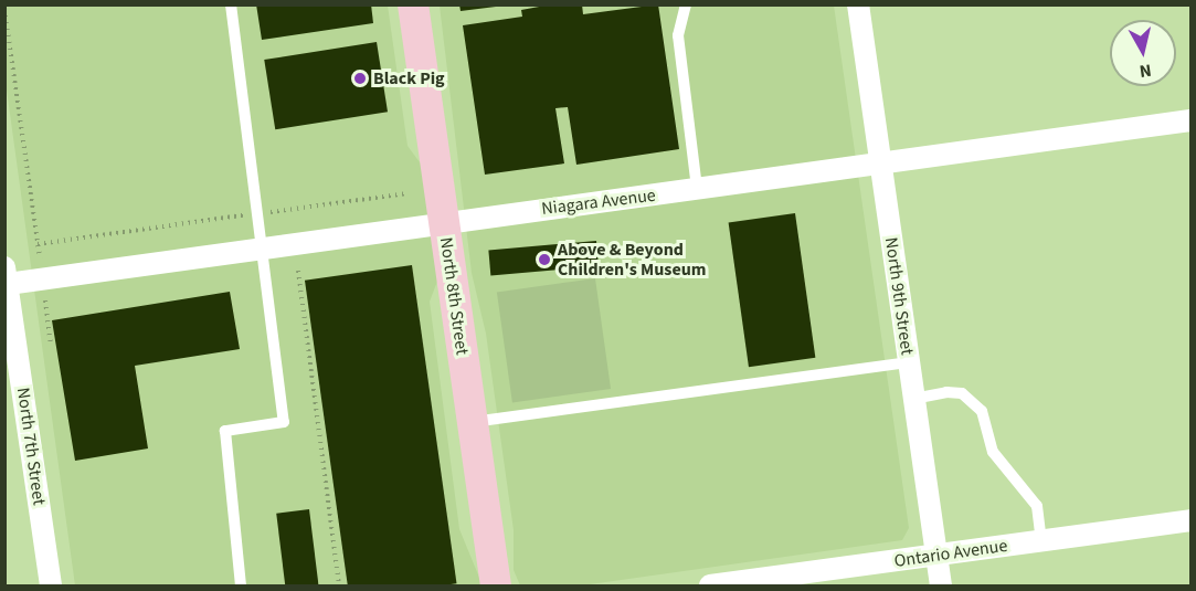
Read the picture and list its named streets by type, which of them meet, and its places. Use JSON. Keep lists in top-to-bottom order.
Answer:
{
  "streets": {
    "main road": ["North 8th Street"],
    "street": [
      "Niagara Avenue",
      "North 9th Street",
      "North 7th Street",
      "Ontario Avenue"
    ]
  },
  "crossings": [
    ["Niagara Avenue", "North 8th Street"],
    ["Niagara Avenue", "North 9th Street"],
    ["Niagara Avenue", "North 7th Street"],
    ["North 9th Street", "Ontario Avenue"]
  ],
  "places": ["Black Pig", "Above & Beyond Children's Museum"],
  "north": "bottom"
}
